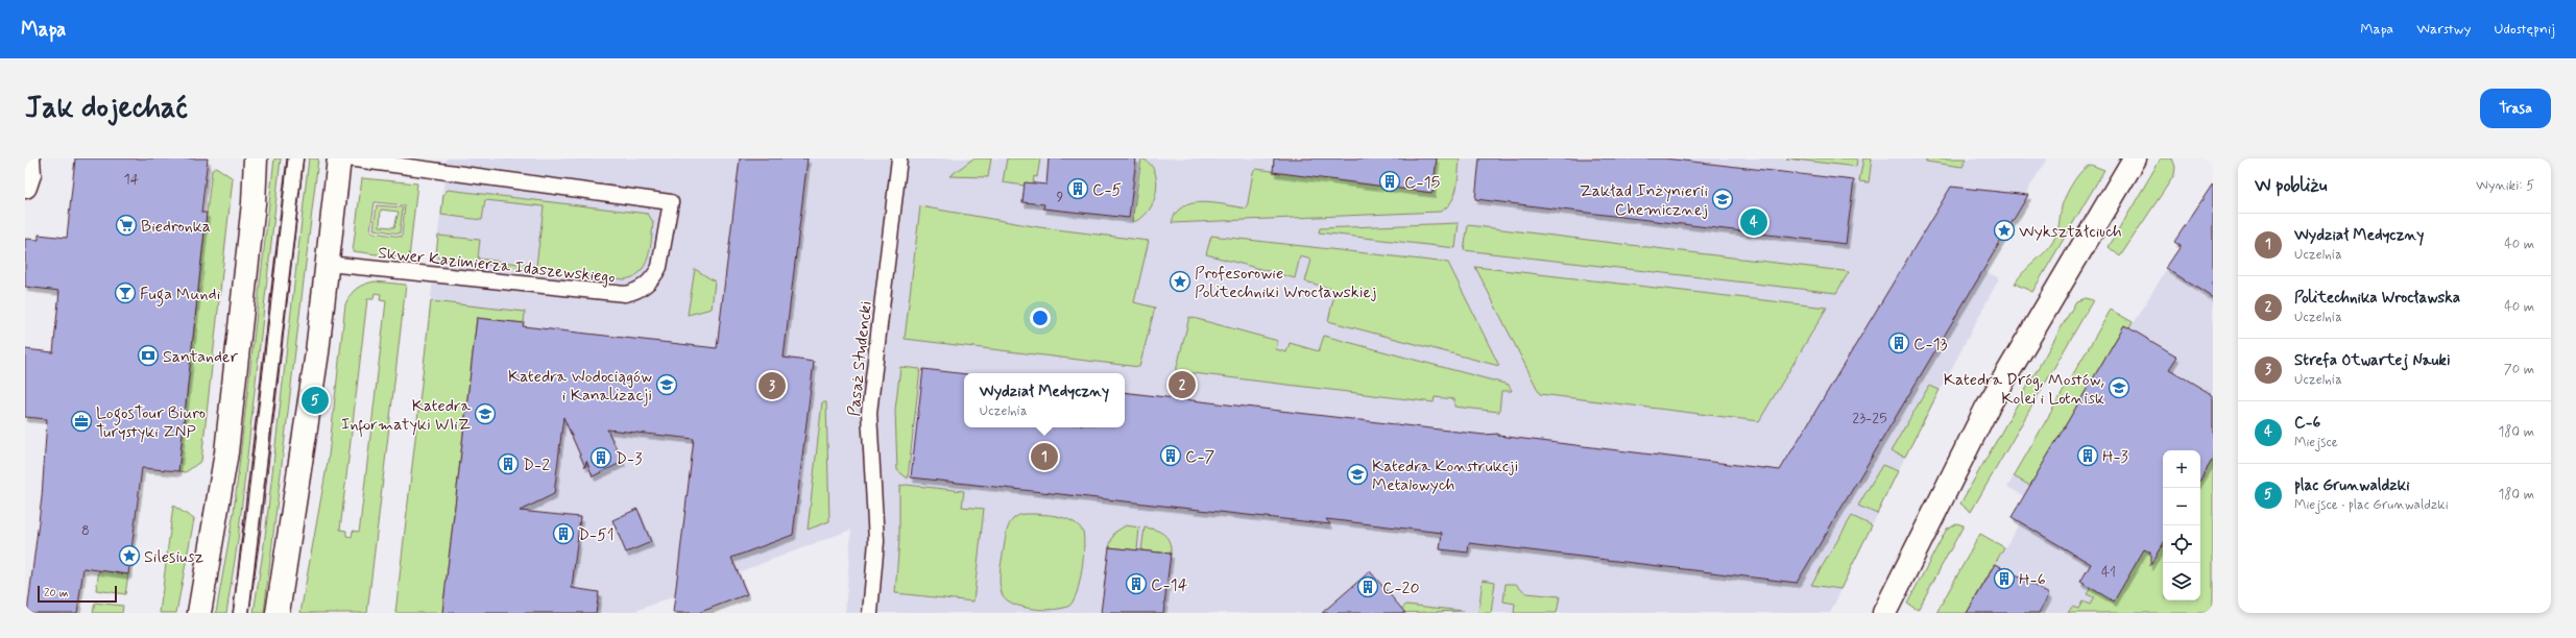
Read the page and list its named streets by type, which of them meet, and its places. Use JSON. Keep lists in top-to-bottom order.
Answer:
{
  "streets": {
    "lane": ["Skwer Kazimierza Idaszewskiego", "Pasaż Studencki"]
  },
  "places": {
    "building": [
      "C-15",
      "C-5",
      "C-13",
      "C-7",
      "H-3",
      "D-3",
      "D-2",
      "D-51",
      "H-6",
      "C-14",
      "C-20"
    ],
    "school or university": [
      "Zakład Inżynierii Chemicznej",
      "Katedra Wodociągów i Kanalizacji",
      "Katedra Dróg, Mostów, Kolei i Lotnisk",
      "Katedra Informatyki WIiZ",
      "Katedra Konstrukcji Metalowych"
    ],
    "supermarket": ["Biedronka"],
    "place": ["Wykształciuch", "Profesorowie Politechniki Wrocławskiej", "Silesiusz"],
    "bar": ["Fuga Mundi"],
    "bank": ["Santander"],
    "office": ["LogosTour Biuro Turystyki ZNP"]
  },
  "house_numbers": [
    "14",
    "9",
    "23-25",
    "8",
    "41"
  ],
  "scale_bar": "20 m",
  "page": {
    "header": "Mapa",
    "nav": ["Mapa", "Warstwy", "Udostępnij"],
    "buttons": "Trasa",
    "title": "Jak dojechać",
    "heading": ["W pobliżu", "Wyniki: 5"],
    "pins": [
      "4",
      "2",
      "3",
      "5",
      "1"
    ],
    "list": [
      {
        "mark": "1",
        "name": "Wydział Medyczny",
        "note": "Uczelnia",
        "value": "40 m"
      },
      {
        "mark": "2",
        "name": "Politechnika Wrocławska",
        "note": "Uczelnia",
        "value": "40 m"
      },
      {
        "mark": "3",
        "name": "Strefa Otwartej Nauki",
        "note": "Uczelnia",
        "value": "70 m"
      },
      {
        "mark": "4",
        "name": "C-6",
        "note": "Miejsce",
        "value": "180 m"
      },
      {
        "mark": "5",
        "name": "plac Grunwaldzki",
        "note": "Miejsce · plac Grunwaldzki",
        "value": "180 m"
      }
    ],
    "popup": ["Wydział Medyczny", "Uczelnia"],
    "map_buttons": ["+", "−"],
    "scale": "20 m"
  }
}
